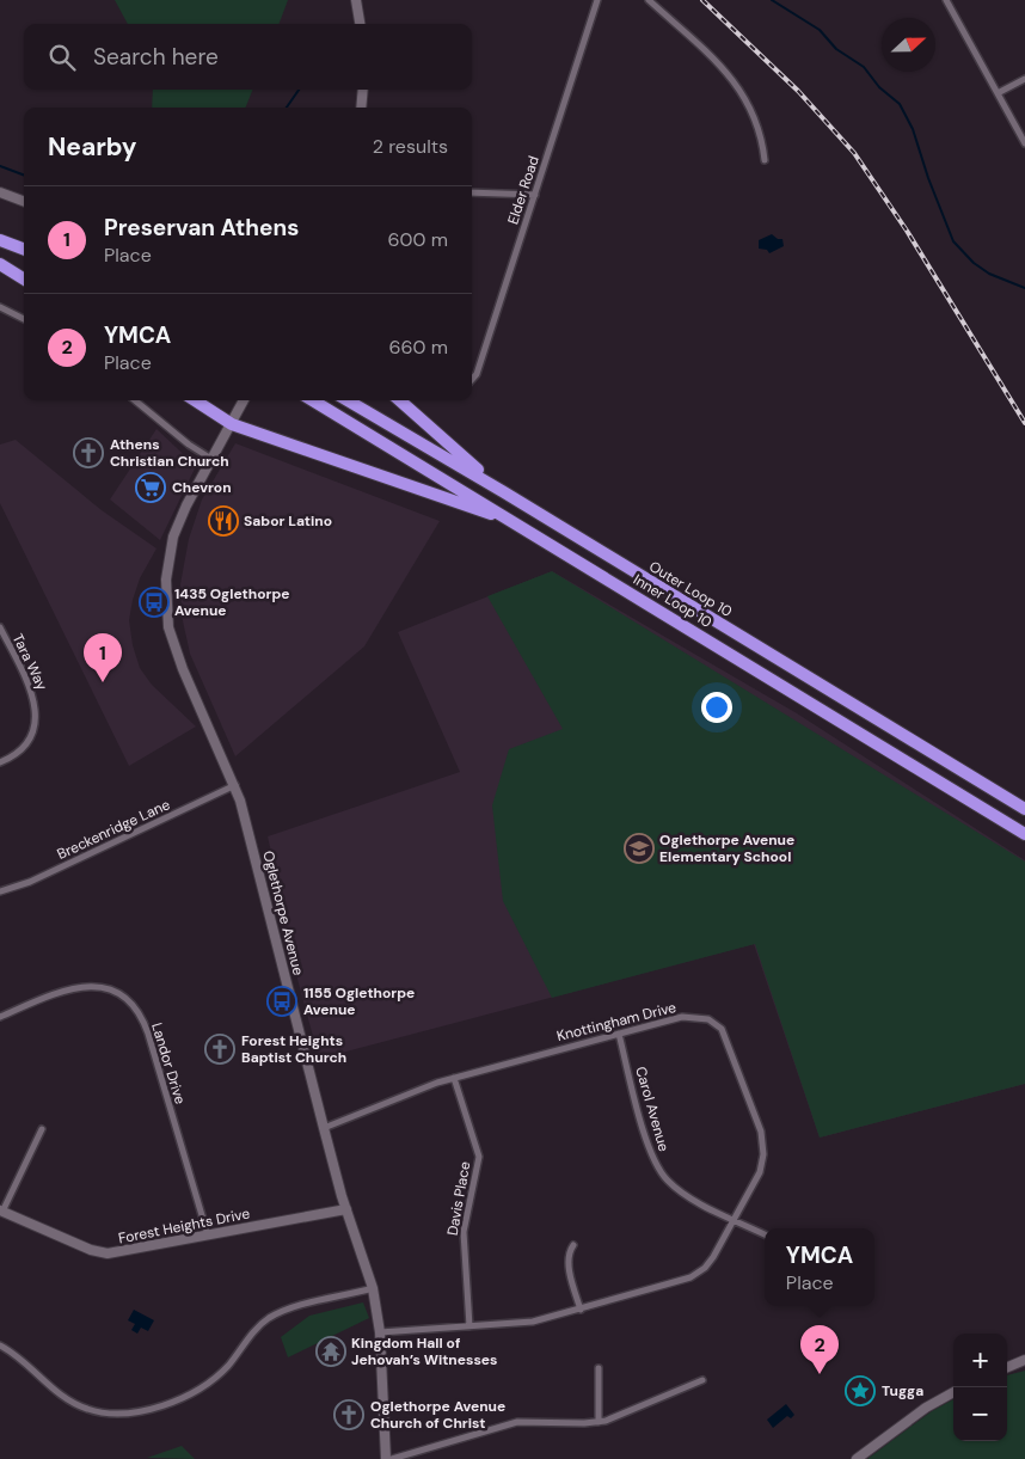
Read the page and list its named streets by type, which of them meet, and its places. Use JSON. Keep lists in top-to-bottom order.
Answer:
{
  "streets": {
    "highway": ["Outer Loop 10", "Inner Loop 10"],
    "main road": ["Oglethorpe Avenue", "Forest Heights Drive"],
    "street": [
      "Elder Road",
      "Tara Way",
      "Breckenridge Lane",
      "Knottingham Drive",
      "Landor Drive",
      "Carol Avenue",
      "Davis Place"
    ]
  },
  "crossings": [
    ["Breckenridge Lane", "Oglethorpe Avenue"],
    ["Oglethorpe Avenue", "Knottingham Drive"],
    ["Oglethorpe Avenue", "Forest Heights Drive"],
    ["Knottingham Drive", "Carol Avenue"],
    ["Knottingham Drive", "Davis Place"],
    ["Landor Drive", "Forest Heights Drive"]
  ],
  "places": {
    "church": ["Athens Christian Church", "Forest Heights Baptist Church", "Oglethorpe Avenue Church of Christ"],
    "supermarket": ["Chevron"],
    "restaurant": ["Sabor Latino"],
    "bus stop": ["1435 Oglethorpe Avenue", "1155 Oglethorpe Avenue"],
    "school or university": ["Oglethorpe Avenue Elementary School"],
    "temple": ["Kingdom Hall of Jehovah’s Witnesses"],
    "place": ["Tugga"]
  },
  "north": "right",
  "page": {
    "search": "Search here",
    "heading": ["Nearby", "2 results"],
    "list": [
      {
        "mark": "1",
        "name": "Preservan Athens",
        "note": "Place",
        "value": "600 m"
      },
      {
        "mark": "2",
        "name": "YMCA",
        "note": "Place",
        "value": "660 m"
      }
    ],
    "pins": ["1", "2"],
    "popup": ["YMCA", "Place"],
    "map_buttons": ["+", "−"]
  }
}
